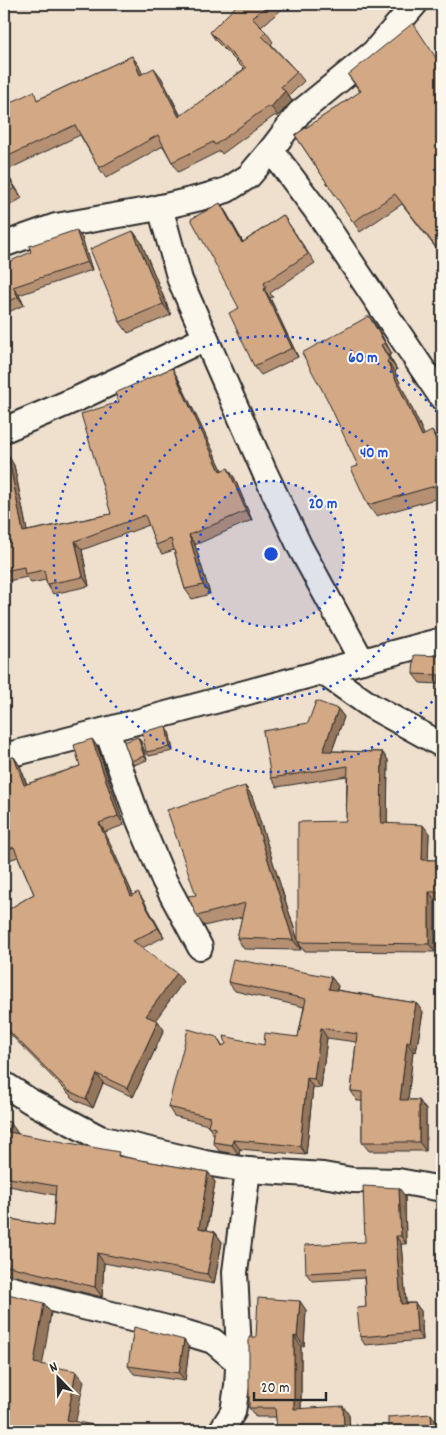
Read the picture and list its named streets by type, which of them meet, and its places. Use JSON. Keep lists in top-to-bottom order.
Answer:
{
  "scale_bar": "20 m",
  "north": "top left",
  "rings": ["60 m", "40 m", "20 m"]
}
